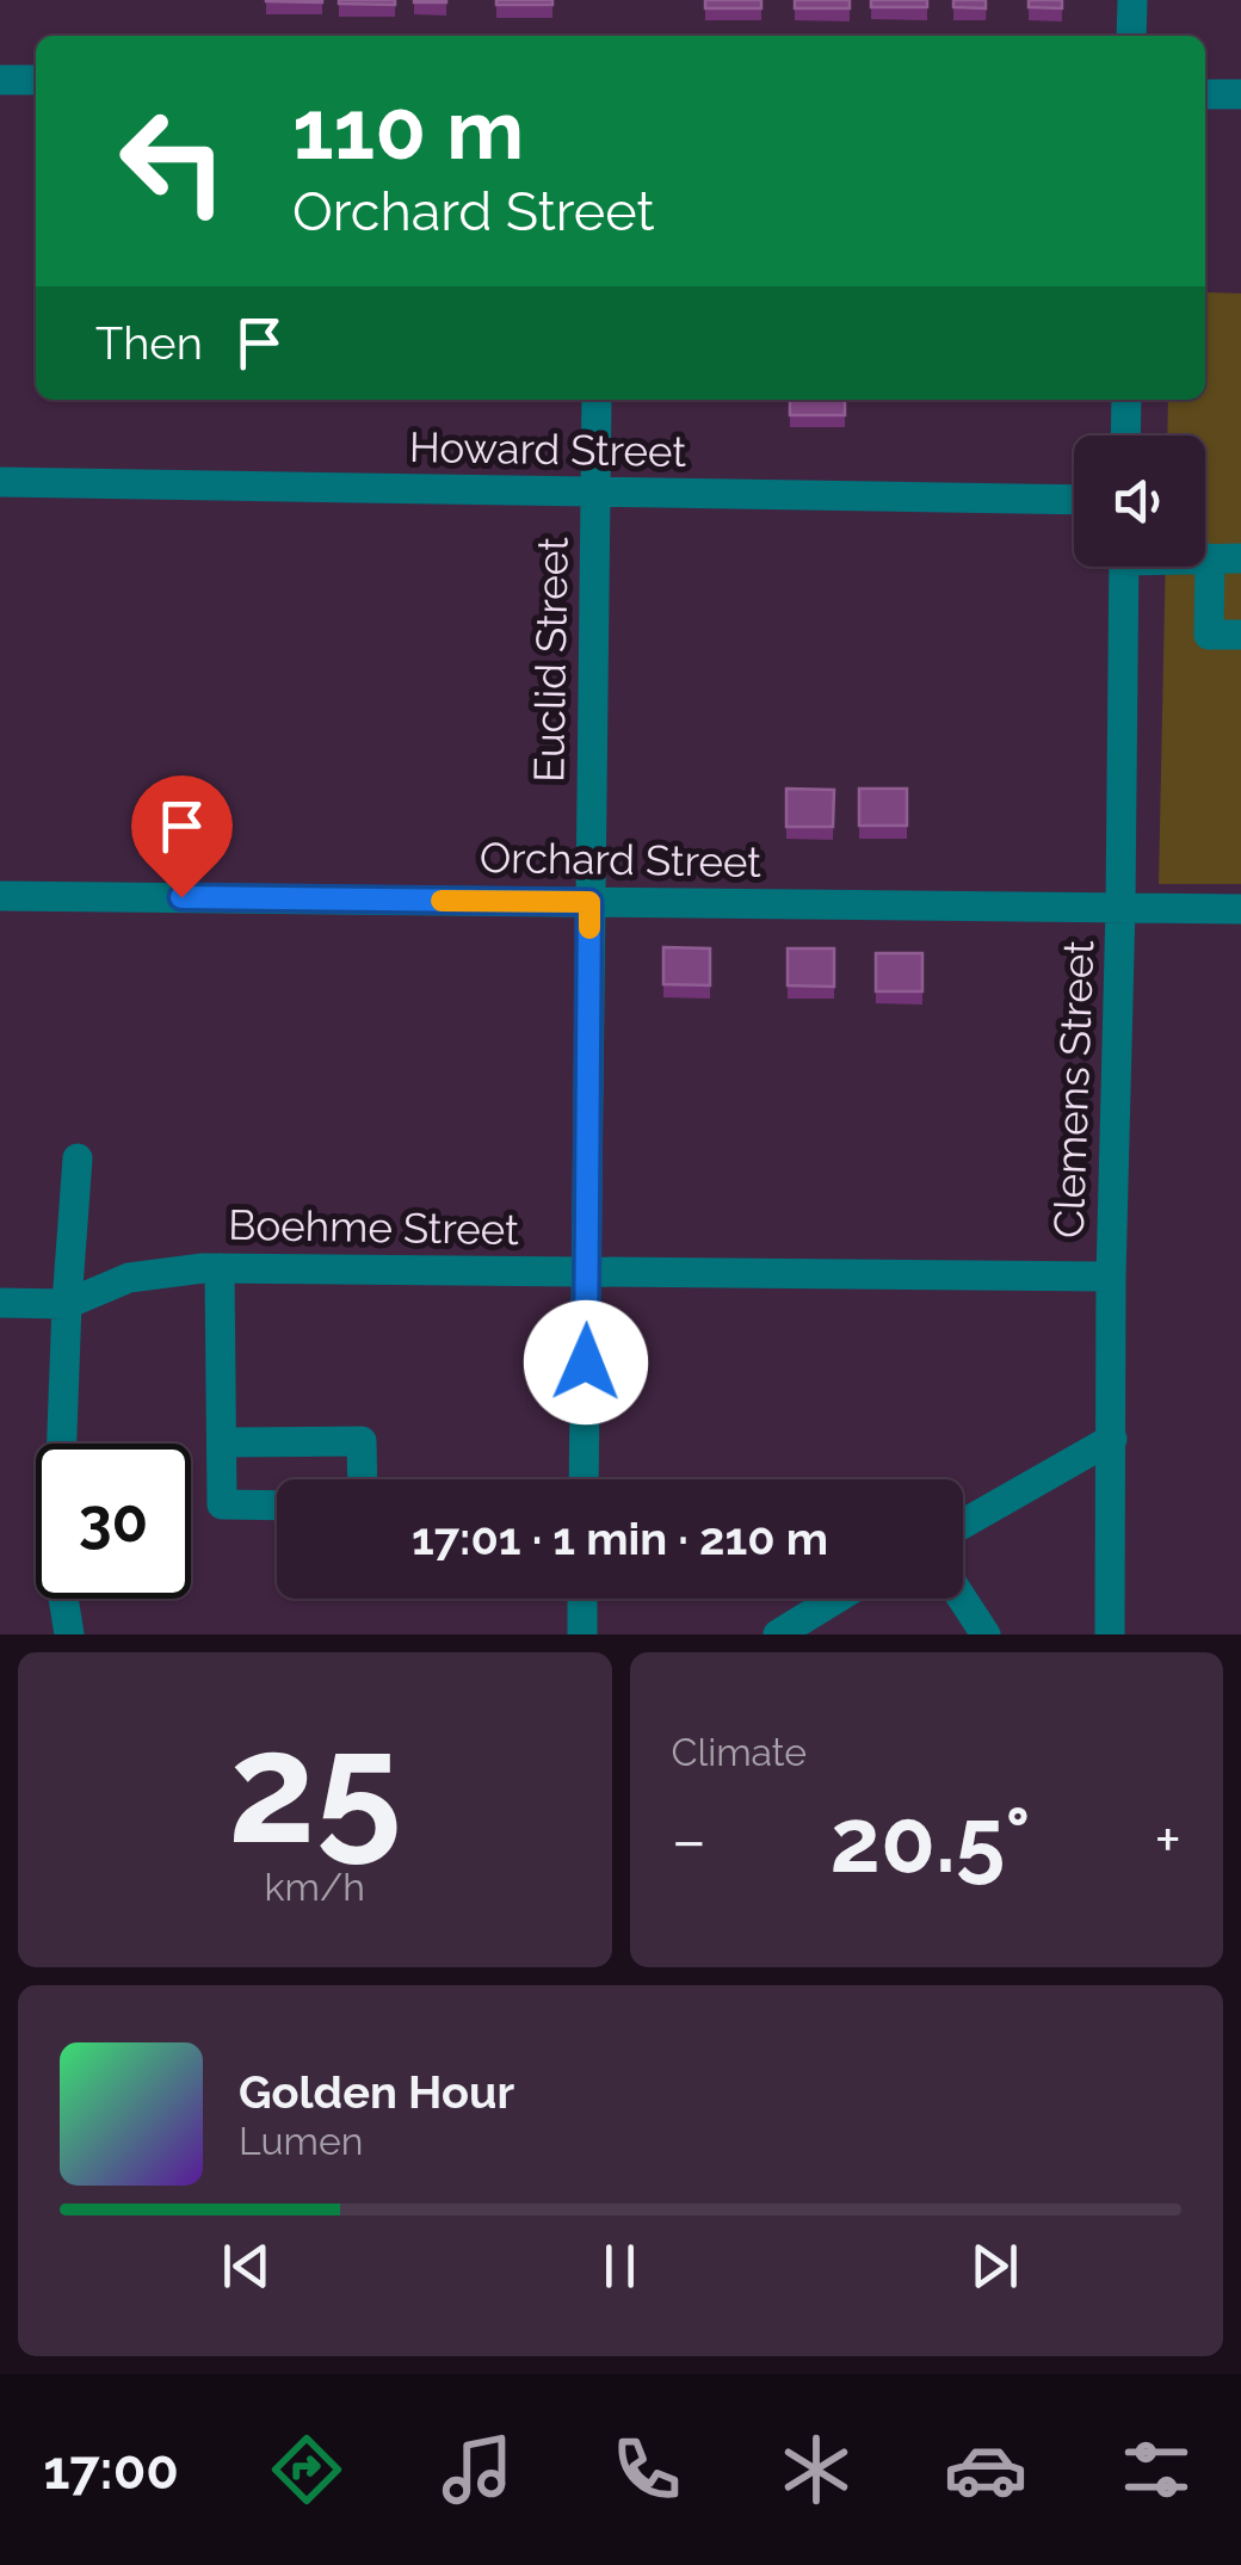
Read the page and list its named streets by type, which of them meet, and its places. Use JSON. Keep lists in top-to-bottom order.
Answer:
{
  "streets": {
    "street": [
      "Howard Street",
      "Euclid Street",
      "Orchard Street",
      "Clemens Street",
      "Boehme Street"
    ]
  },
  "crossings": [
    ["Howard Street", "Euclid Street"],
    ["Euclid Street", "Orchard Street"],
    ["Euclid Street", "Boehme Street"],
    ["Orchard Street", "Clemens Street"],
    ["Clemens Street", "Boehme Street"]
  ],
  "page": {
    "turn": ["110 m", "Orchard Street"],
    "then": "Then",
    "limit": "30",
    "trip": "17:01 · 1 min · 210 m",
    "tile": [
      ["25", "km/h"],
      "Climate"
    ],
    "heat": ["−", "20.5°", "+"],
    "song": ["Golden Hour", "Lumen"],
    "tabs": "17:00"
  }
}
